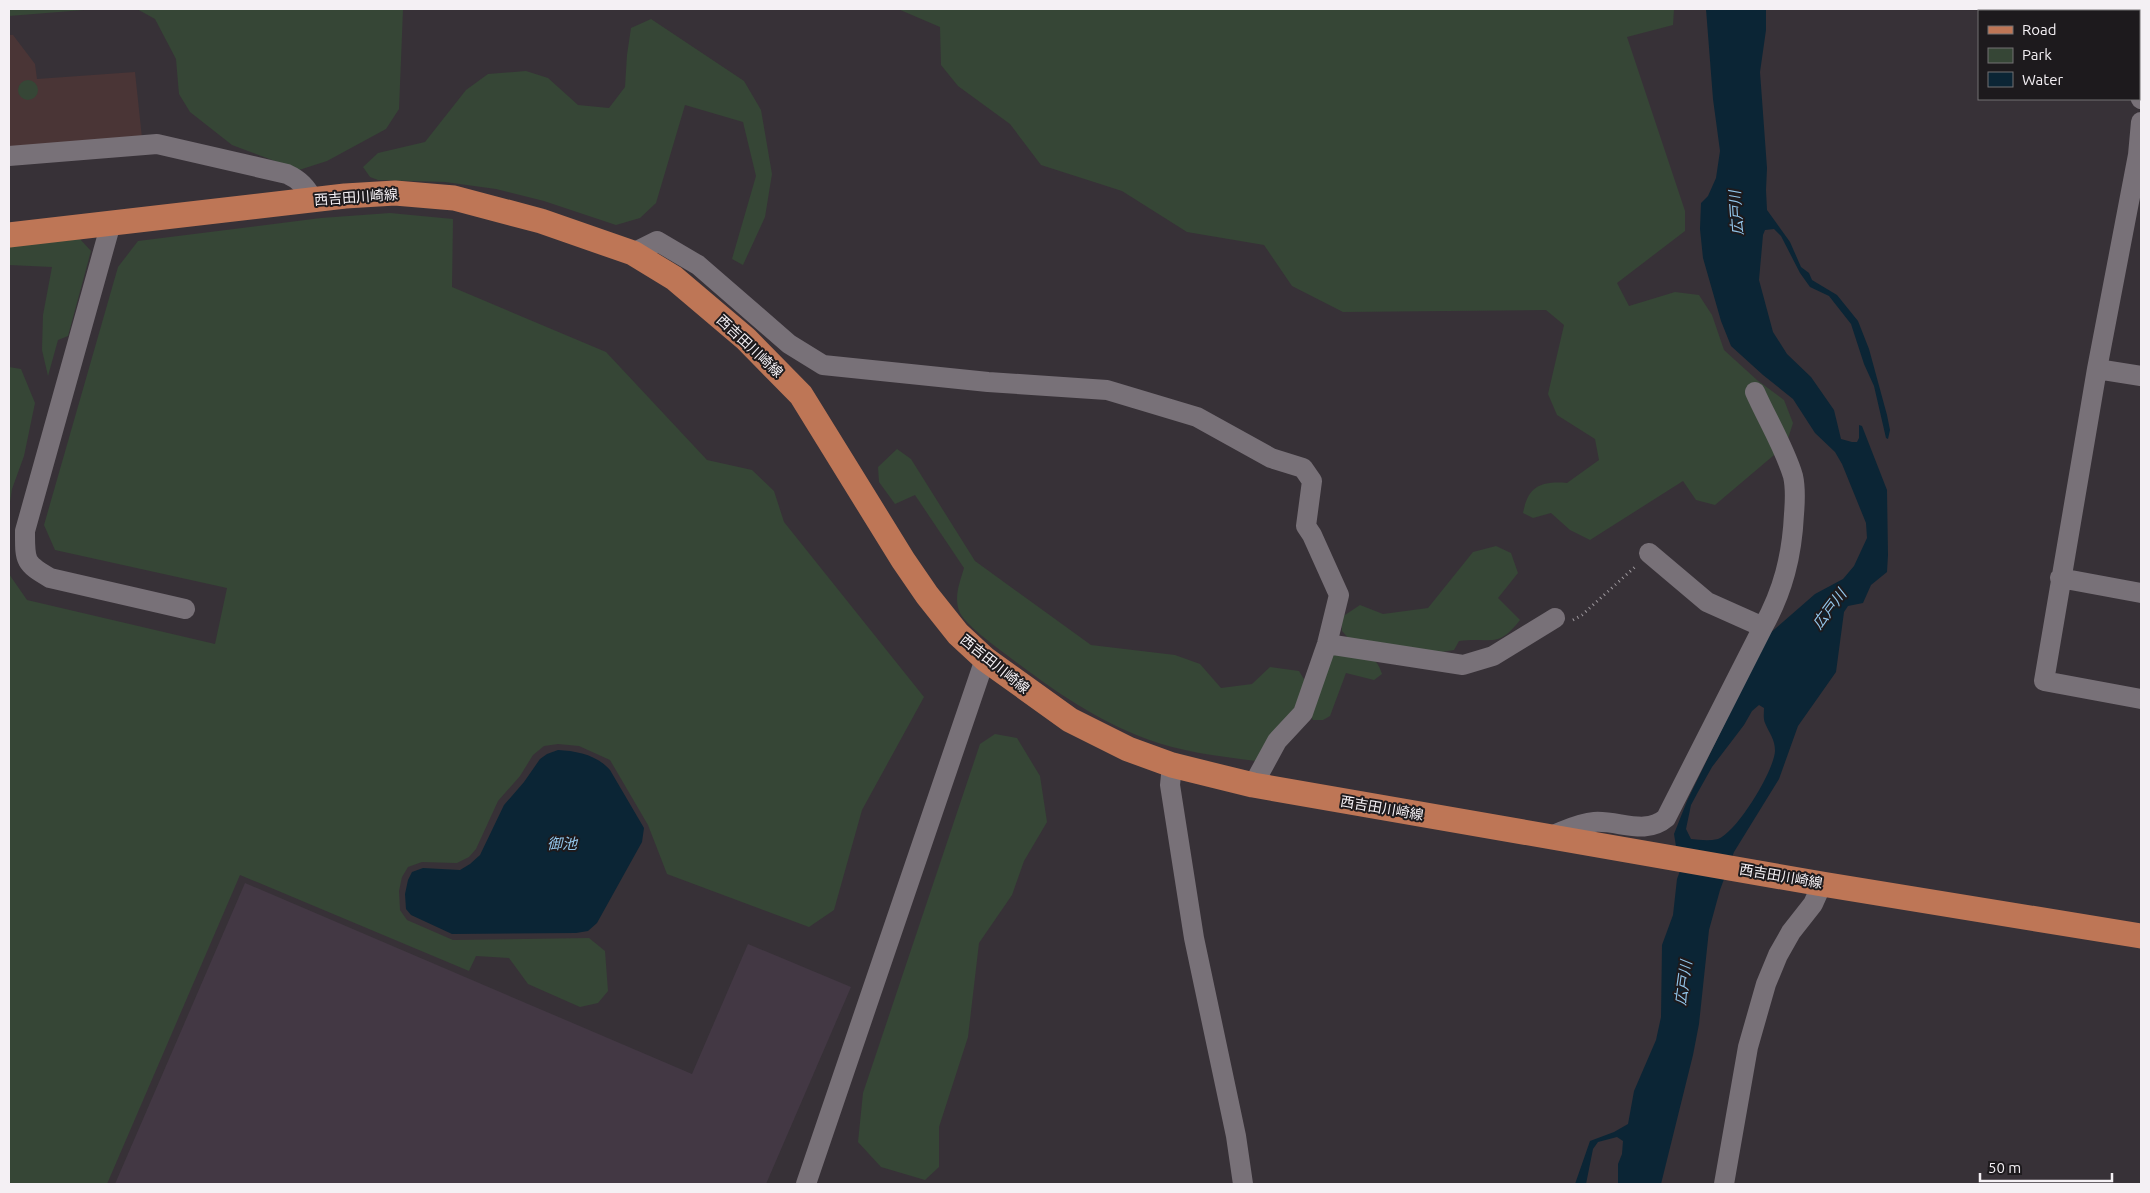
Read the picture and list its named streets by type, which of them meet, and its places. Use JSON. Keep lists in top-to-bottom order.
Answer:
{
  "streets": {
    "main road": ["西吉田川崎線"]
  },
  "water": ["広戸川", "御池"],
  "legend": ["Road", "Park", "Water"],
  "scale_bar": "50 m"
}
